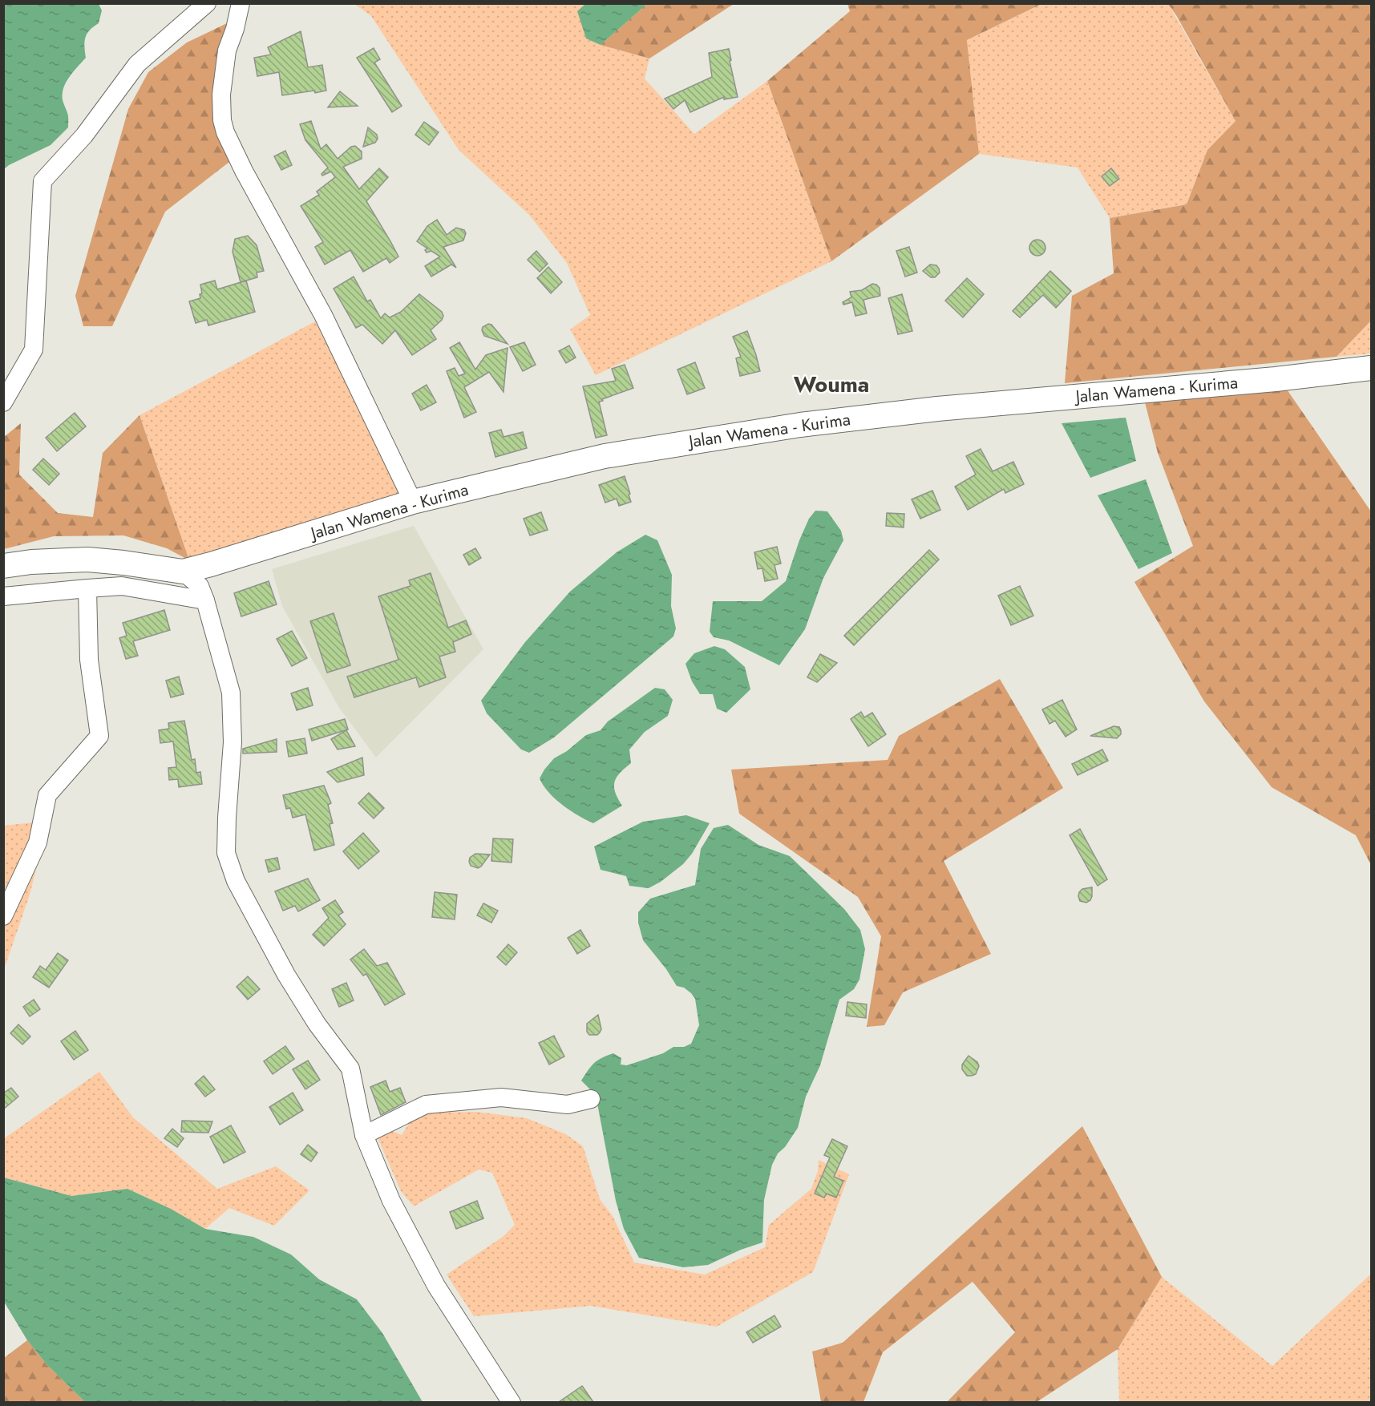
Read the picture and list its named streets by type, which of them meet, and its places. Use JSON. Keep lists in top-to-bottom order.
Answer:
{
  "streets": {
    "main road": ["Jalan Wamena - Kurima"]
  },
  "districts": ["Wouma"]
}
